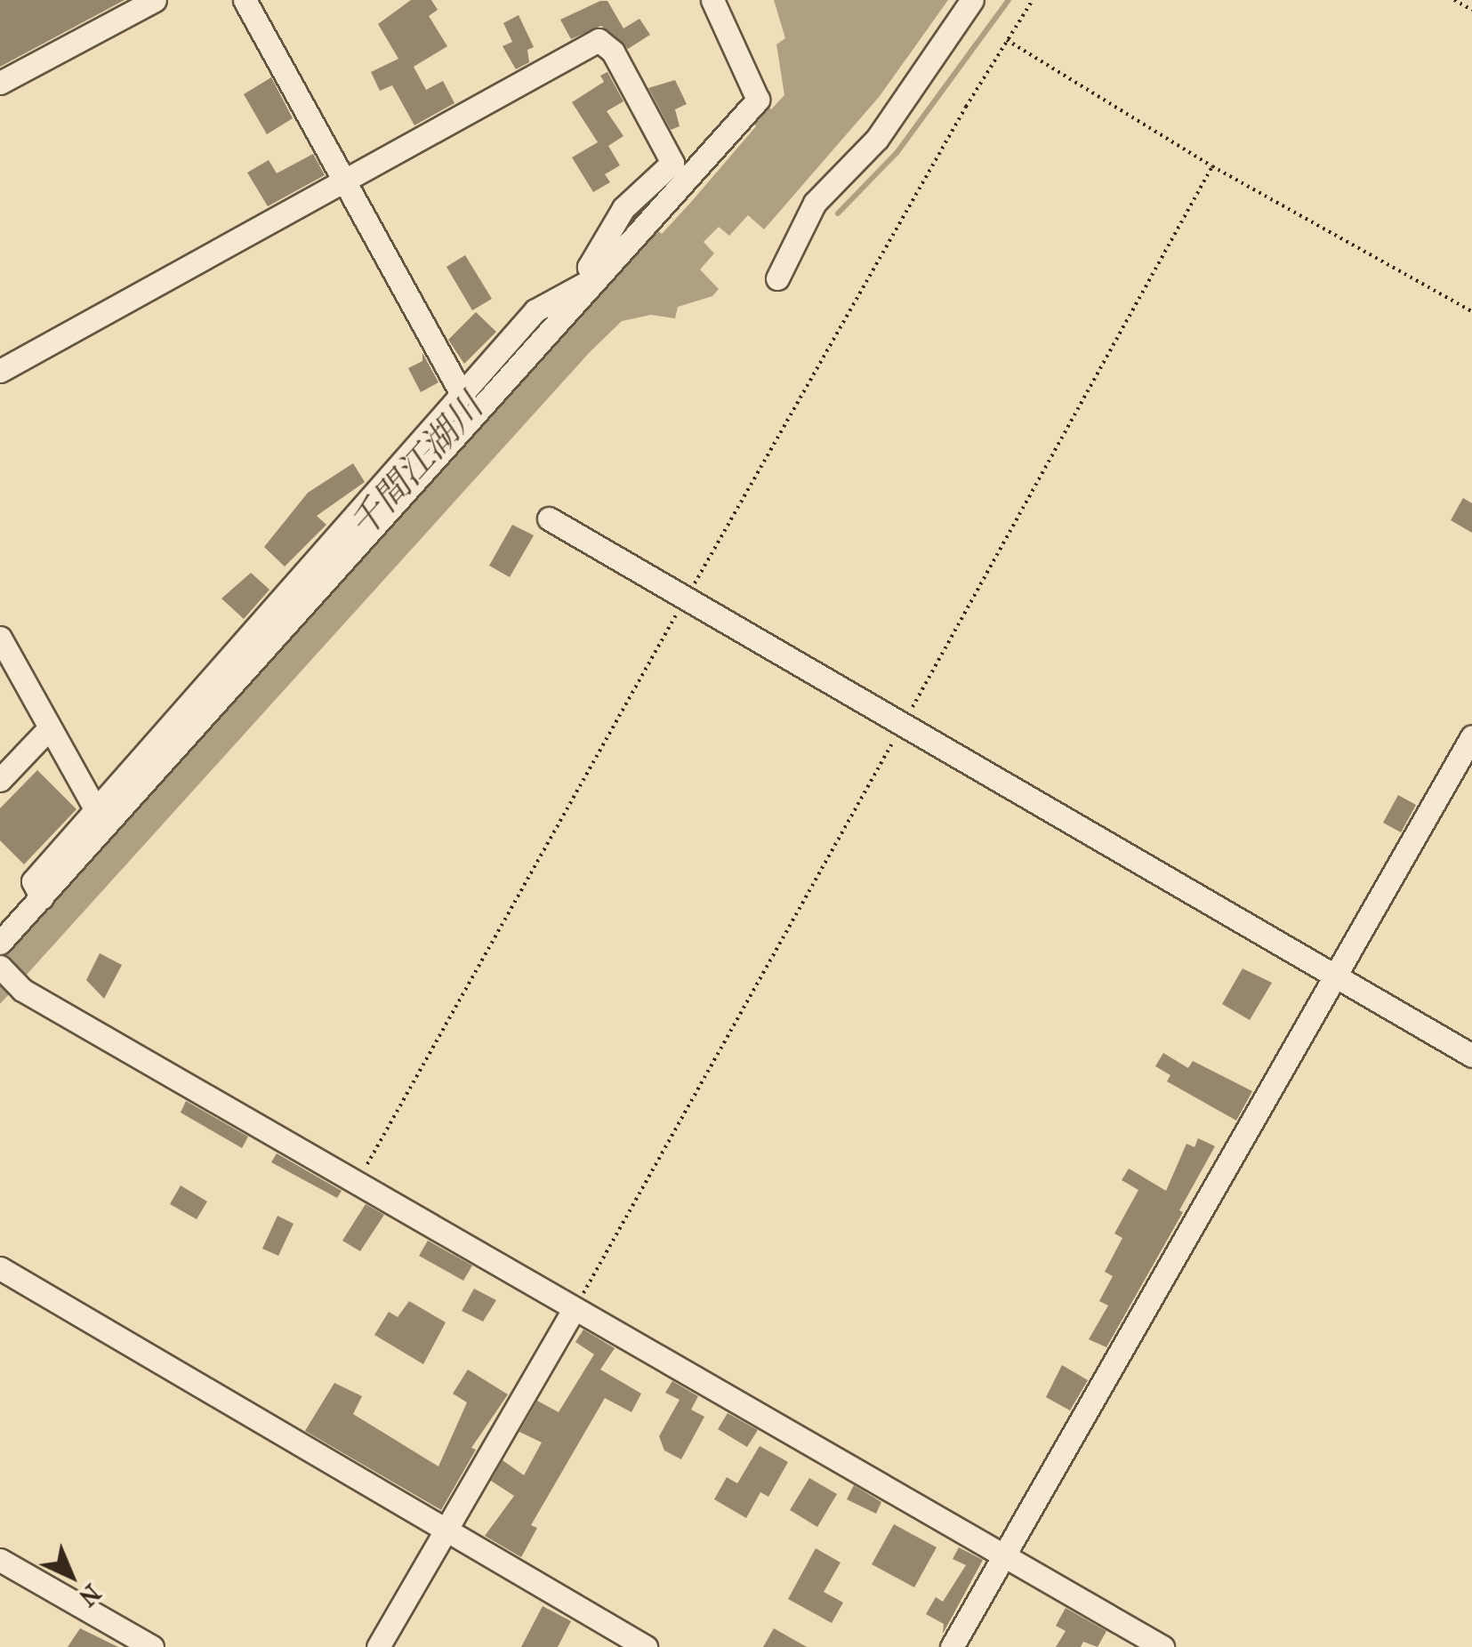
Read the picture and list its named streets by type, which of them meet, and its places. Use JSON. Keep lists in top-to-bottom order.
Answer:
{
  "water": ["千間江湖川"],
  "north": "bottom right"
}
